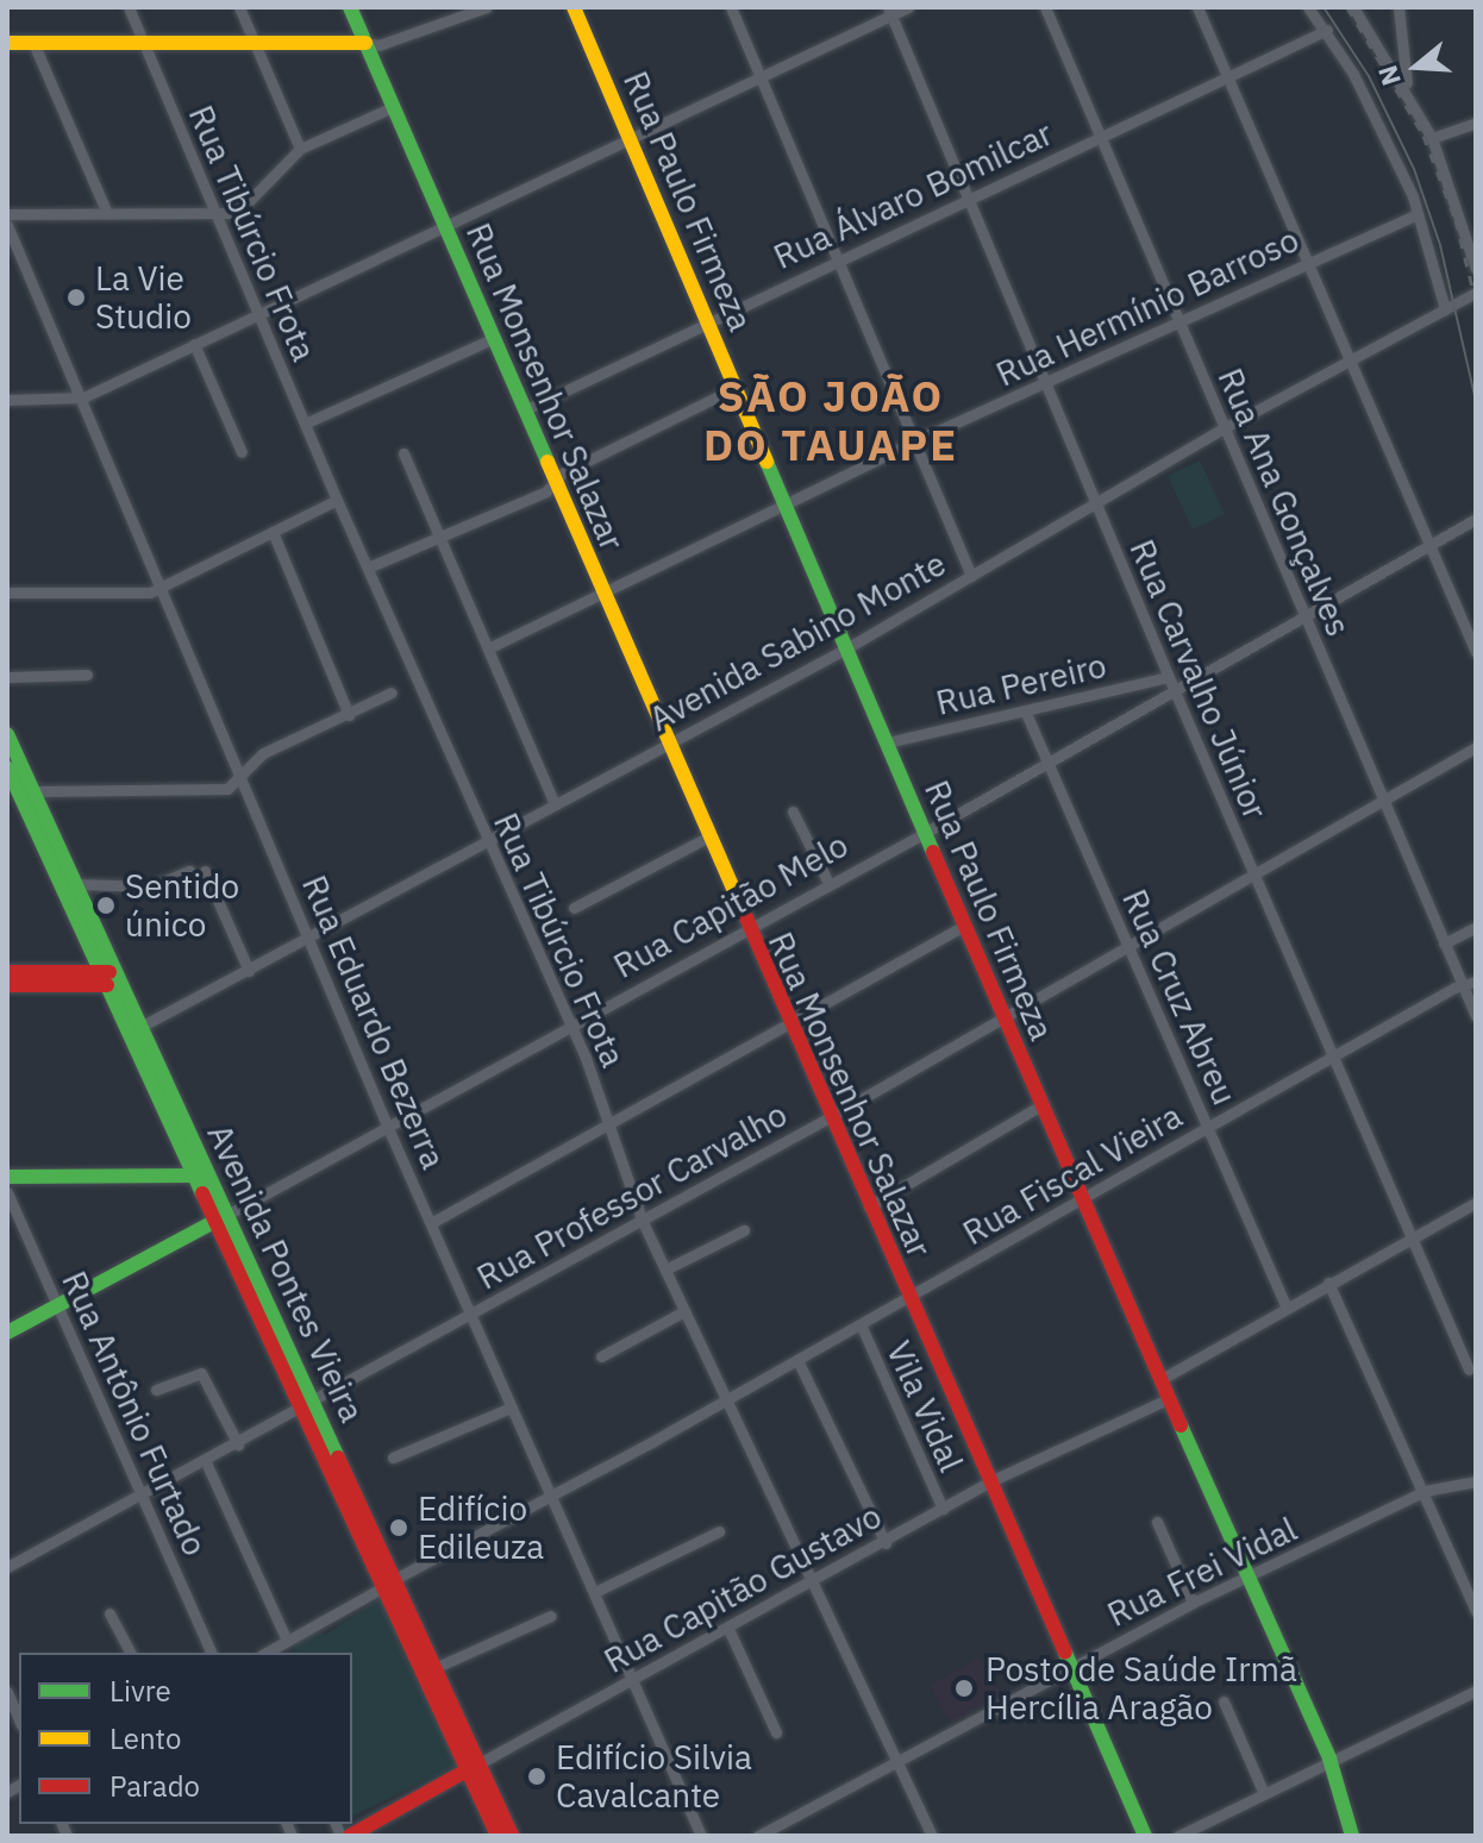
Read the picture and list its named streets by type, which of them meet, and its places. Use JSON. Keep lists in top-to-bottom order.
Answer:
{
  "streets": {
    "street": [
      "Rua Álvaro Bomilcar",
      "Rua Paulo Firmeza",
      "Rua Tibúrcio Frota",
      "Rua Hermínio Barroso",
      "Rua Monsenhor Salazar",
      "Rua Ana Gonçalves",
      "Avenida Sabino Monte",
      "Rua Carvalho Júnior",
      "Rua Pereiro",
      "Rua Capitão Melo",
      "Rua Cruz Abreu",
      "Rua Eduardo Bezerra",
      "Rua Fiscal Vieira",
      "Rua Professor Carvalho",
      "Avenida Pontes Vieira",
      "Vila Vidal",
      "Rua Antônio Furtado",
      "Rua Frei Vidal",
      "Rua Capitão Gustavo"
    ]
  },
  "crossings": [
    ["Rua Álvaro Bomilcar", "Rua Paulo Firmeza"],
    ["Rua Álvaro Bomilcar", "Rua Monsenhor Salazar"],
    ["Rua Álvaro Bomilcar", "Rua Ana Gonçalves"],
    ["Rua Álvaro Bomilcar", "Rua Carvalho Júnior"],
    ["Rua Paulo Firmeza", "Rua Hermínio Barroso"],
    ["Rua Paulo Firmeza", "Avenida Sabino Monte"],
    ["Rua Paulo Firmeza", "Rua Pereiro"],
    ["Rua Paulo Firmeza", "Rua Capitão Melo"],
    ["Rua Paulo Firmeza", "Rua Fiscal Vieira"],
    ["Rua Paulo Firmeza", "Rua Professor Carvalho"],
    ["Rua Paulo Firmeza", "Rua Frei Vidal"],
    ["Rua Paulo Firmeza", "Rua Capitão Gustavo"],
    ["Rua Tibúrcio Frota", "Avenida Sabino Monte"],
    ["Rua Tibúrcio Frota", "Rua Capitão Melo"],
    ["Rua Tibúrcio Frota", "Rua Fiscal Vieira"],
    ["Rua Tibúrcio Frota", "Rua Professor Carvalho"],
    ["Rua Tibúrcio Frota", "Rua Frei Vidal"],
    ["Rua Tibúrcio Frota", "Rua Capitão Gustavo"],
    ["Rua Hermínio Barroso", "Rua Monsenhor Salazar"],
    ["Rua Hermínio Barroso", "Rua Ana Gonçalves"],
    ["Rua Hermínio Barroso", "Rua Carvalho Júnior"],
    ["Rua Monsenhor Salazar", "Avenida Sabino Monte"],
    ["Rua Monsenhor Salazar", "Rua Capitão Melo"],
    ["Rua Monsenhor Salazar", "Rua Fiscal Vieira"],
    ["Rua Monsenhor Salazar", "Rua Professor Carvalho"],
    ["Rua Monsenhor Salazar", "Rua Frei Vidal"],
    ["Rua Monsenhor Salazar", "Rua Capitão Gustavo"],
    ["Rua Ana Gonçalves", "Avenida Sabino Monte"],
    ["Rua Ana Gonçalves", "Rua Capitão Melo"],
    ["Rua Ana Gonçalves", "Rua Fiscal Vieira"],
    ["Rua Ana Gonçalves", "Rua Professor Carvalho"],
    ["Avenida Sabino Monte", "Rua Carvalho Júnior"],
    ["Avenida Sabino Monte", "Rua Eduardo Bezerra"],
    ["Avenida Sabino Monte", "Avenida Pontes Vieira"],
    ["Rua Carvalho Júnior", "Rua Pereiro"],
    ["Rua Carvalho Júnior", "Rua Capitão Melo"],
    ["Rua Carvalho Júnior", "Rua Fiscal Vieira"],
    ["Rua Carvalho Júnior", "Rua Professor Carvalho"],
    ["Rua Pereiro", "Rua Cruz Abreu"],
    ["Rua Capitão Melo", "Rua Cruz Abreu"],
    ["Rua Capitão Melo", "Rua Eduardo Bezerra"],
    ["Rua Capitão Melo", "Avenida Pontes Vieira"],
    ["Rua Capitão Melo", "Rua Antônio Furtado"],
    ["Rua Cruz Abreu", "Rua Fiscal Vieira"],
    ["Rua Cruz Abreu", "Rua Professor Carvalho"],
    ["Rua Eduardo Bezerra", "Rua Fiscal Vieira"],
    ["Rua Eduardo Bezerra", "Rua Professor Carvalho"],
    ["Rua Eduardo Bezerra", "Rua Capitão Gustavo"],
    ["Rua Fiscal Vieira", "Avenida Pontes Vieira"],
    ["Rua Fiscal Vieira", "Vila Vidal"],
    ["Rua Professor Carvalho", "Avenida Pontes Vieira"],
    ["Rua Professor Carvalho", "Rua Antônio Furtado"],
    ["Avenida Pontes Vieira", "Rua Capitão Gustavo"],
    ["Vila Vidal", "Rua Capitão Gustavo"]
  ],
  "districts": ["SÃO JOÃO DO TAUAPE"],
  "places": [
    "La Vie Studio",
    "Sentido único",
    "Edifício Edileuza",
    "Posto de Saúde Irmã Hercília Aragão",
    "Edifício Silvia Cavalcante"
  ],
  "legend": ["Livre", "Lento", "Parado"],
  "north": "left"
}
